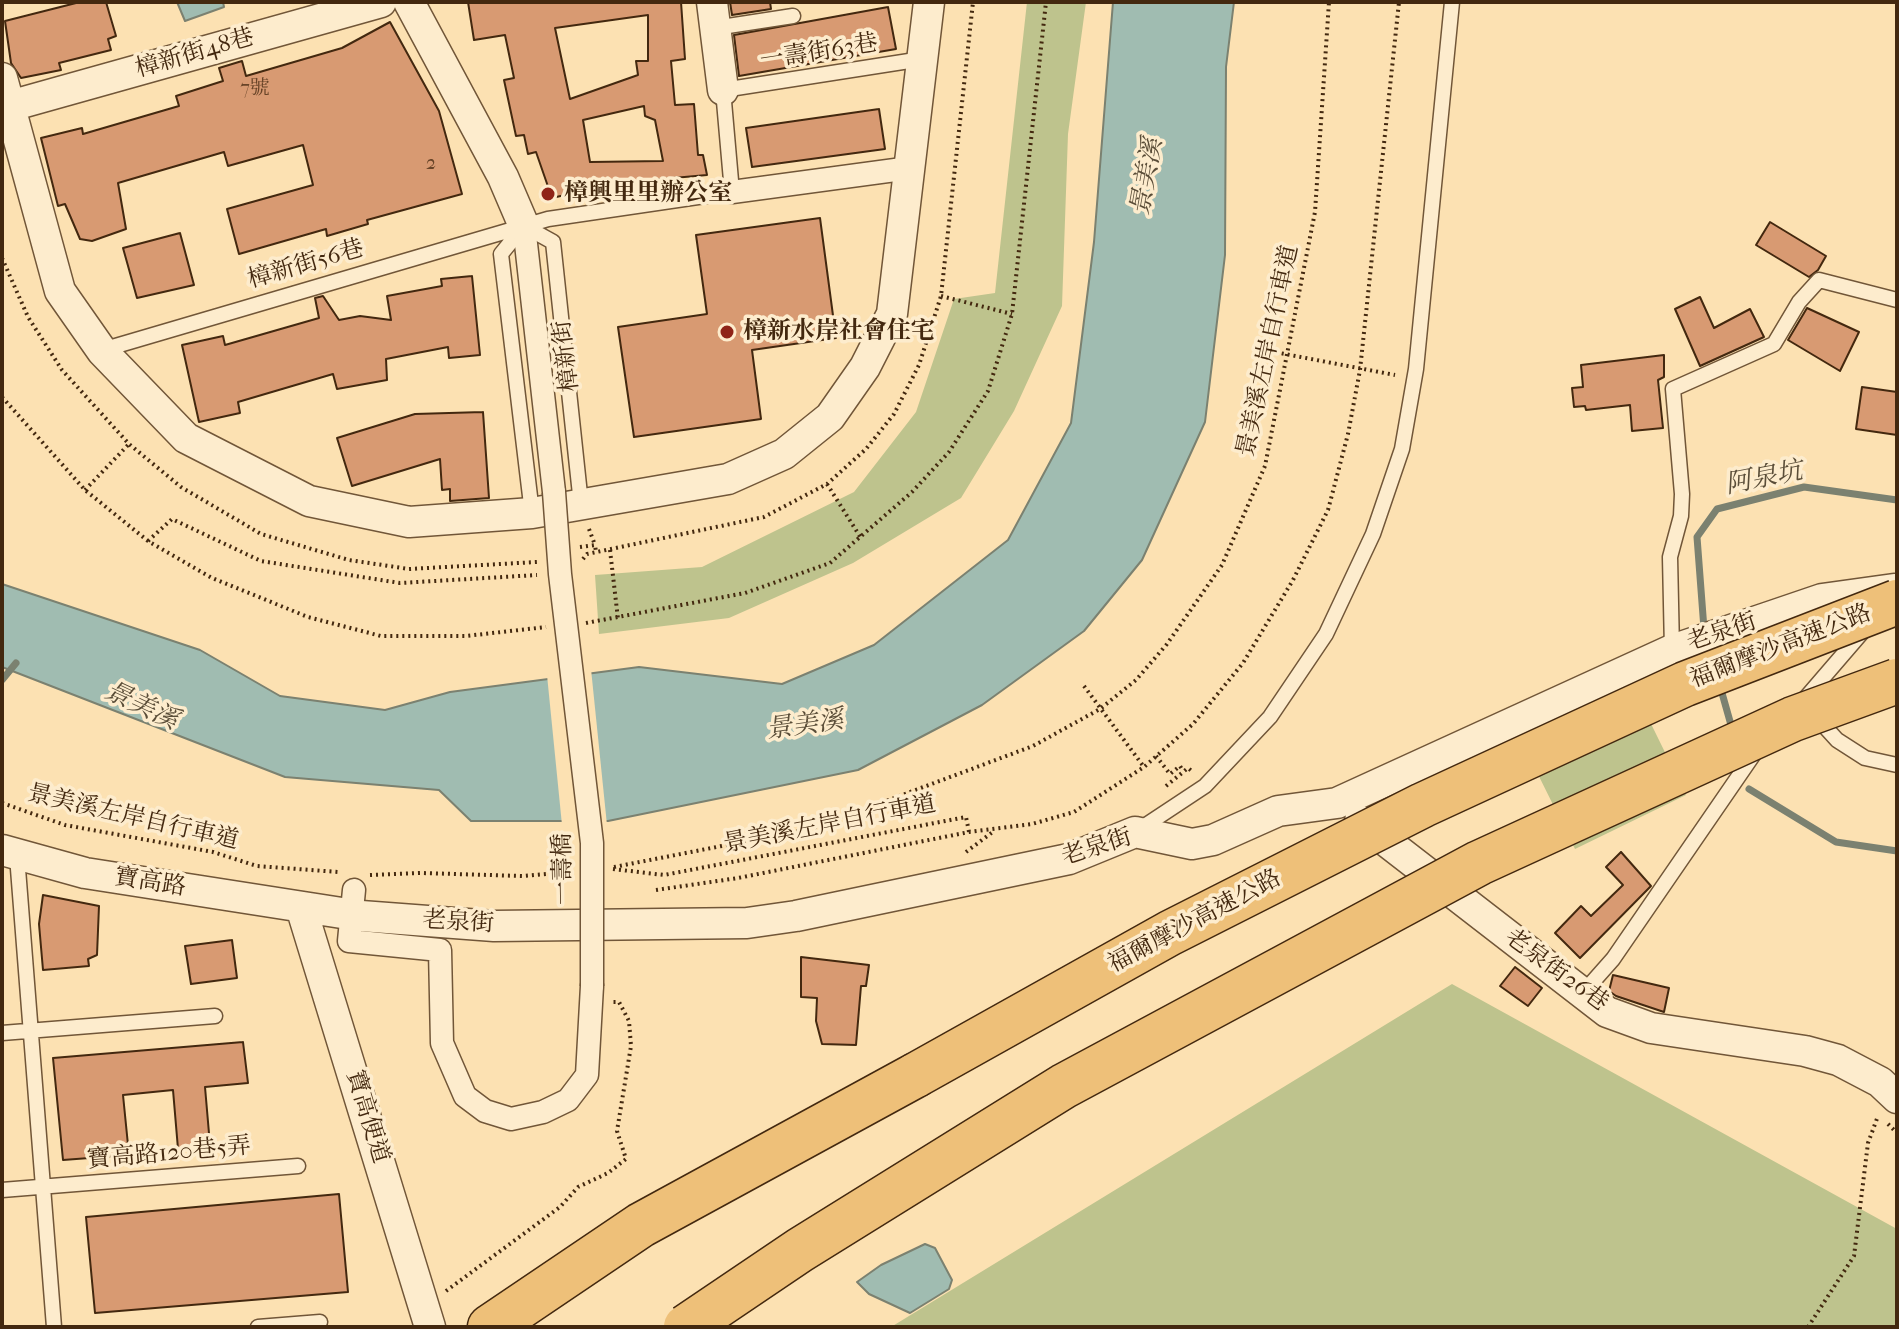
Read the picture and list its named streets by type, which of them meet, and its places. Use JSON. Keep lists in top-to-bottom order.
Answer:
{
  "streets": {
    "highway": ["福爾摩沙高速公路"],
    "street": [
      "樟新街48巷",
      "老泉街",
      "一壽橋",
      "寶高路",
      "老泉街26巷",
      "寶高便道"
    ],
    "lane": ["一壽街63巷", "樟新街56巷", "寶高路120巷5弄"],
    "path": ["景美溪左岸自行車道"]
  },
  "crossings": [
    ["樟新街56巷", "一壽橋"],
    ["景美溪左岸自行車道", "老泉街"],
    ["景美溪左岸自行車道", "寶高路"],
    ["景美溪左岸自行車道", "寶高便道"],
    ["老泉街", "一壽橋"],
    ["老泉街", "寶高路"],
    ["老泉街", "老泉街26巷"],
    ["老泉街", "寶高便道"],
    ["寶高路", "寶高便道"]
  ],
  "water": ["景美溪", "阿泉坑"],
  "places": ["樟興里里辦公室", "樟新水岸社會住宅"],
  "house_numbers": ["7號", "2"]
}
